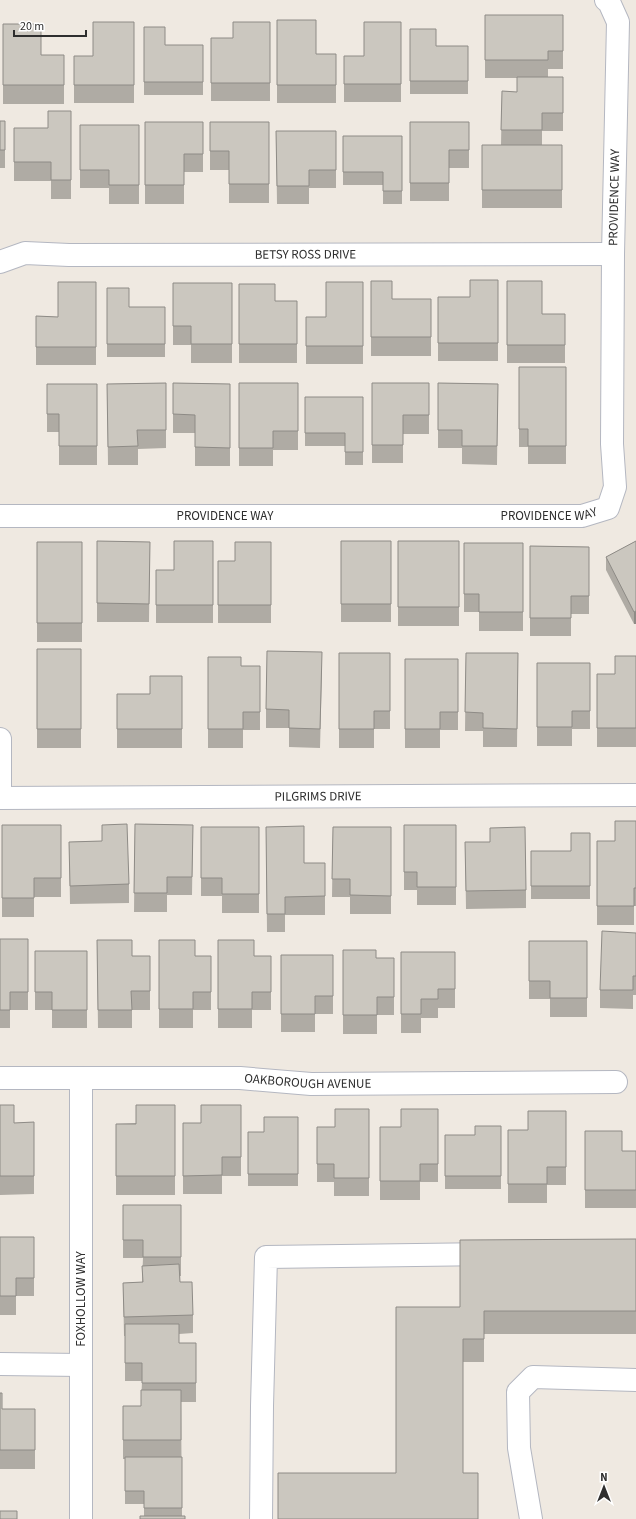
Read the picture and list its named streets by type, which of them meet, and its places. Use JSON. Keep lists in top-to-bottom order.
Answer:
{
  "streets": {
    "street": [
      "PROVIDENCE WAY",
      "BETSY ROSS DRIVE",
      "PILGRIMS DRIVE",
      "OAKBOROUGH AVENUE",
      "FOXHOLLOW WAY"
    ]
  },
  "crossings": [
    ["PROVIDENCE WAY", "BETSY ROSS DRIVE"],
    ["OAKBOROUGH AVENUE", "FOXHOLLOW WAY"]
  ],
  "scale_bar": "20 m",
  "north": "top"
}
